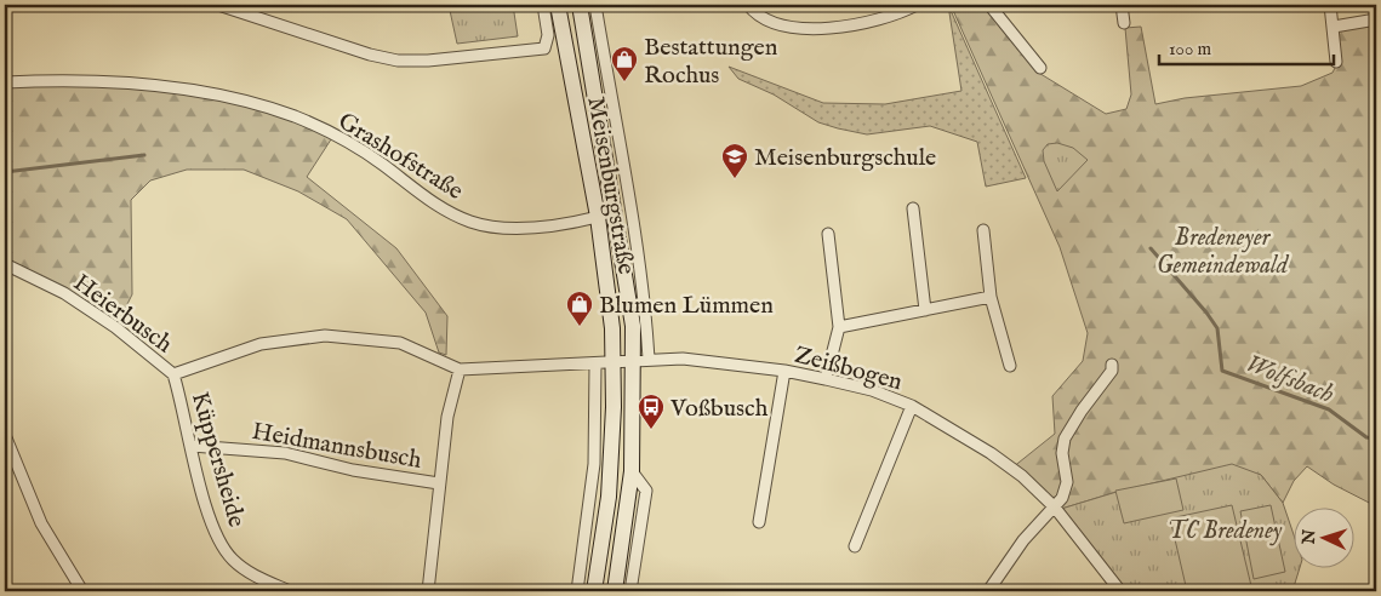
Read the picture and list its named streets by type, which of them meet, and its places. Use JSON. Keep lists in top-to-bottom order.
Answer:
{
  "streets": {
    "main road": ["Meisenburgstraße"],
    "street": [
      "Grashofstraße",
      "Heierbusch",
      "Zeißbogen",
      "Heidmannsbusch",
      "Küppersheide"
    ]
  },
  "crossings": [
    ["Grashofstraße", "Meisenburgstraße"],
    ["Meisenburgstraße", "Heierbusch"],
    ["Meisenburgstraße", "Zeißbogen"],
    ["Heierbusch", "Zeißbogen"],
    ["Heierbusch", "Küppersheide"],
    ["Heidmannsbusch", "Küppersheide"]
  ],
  "water": ["Wolfsbach"],
  "parks": ["Bredeneyer Gemeindewald", "TC Bredeney"],
  "places": {
    "shop": ["Bestattungen Rochus", "Blumen Lümmen"],
    "school or university": ["Meisenburgschule"],
    "bus stop": ["Voßbusch"]
  },
  "scale_bar": "100 m",
  "north": "left"
}
